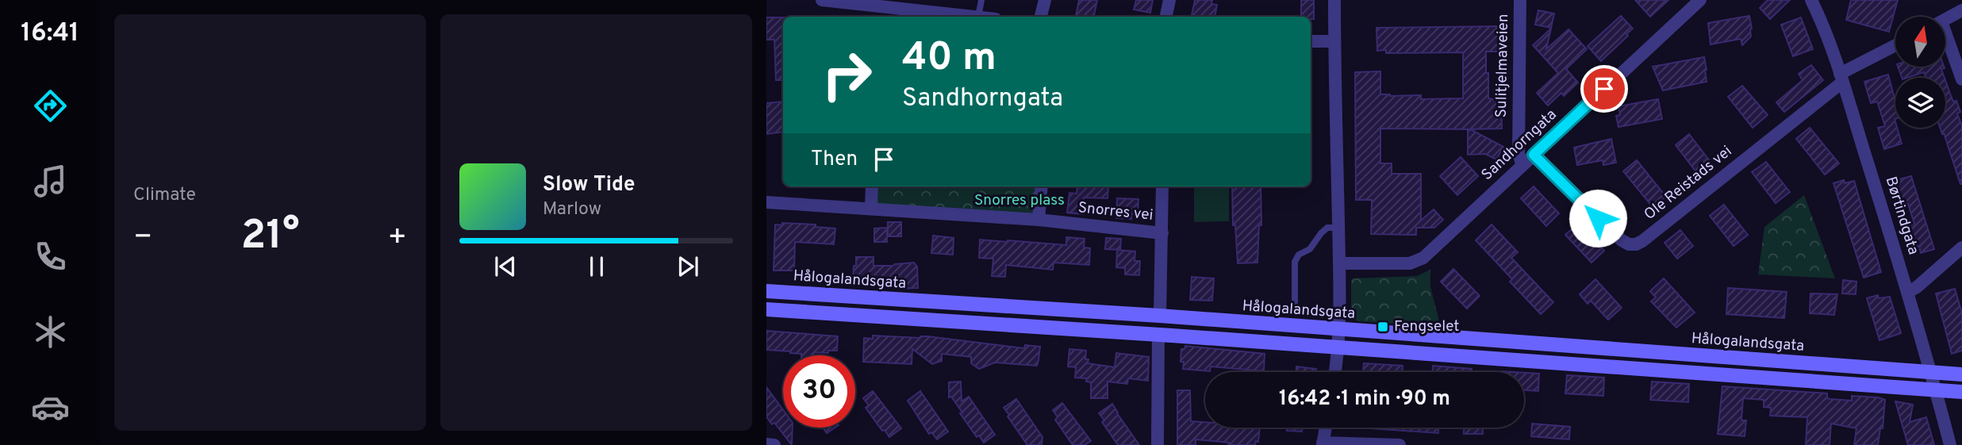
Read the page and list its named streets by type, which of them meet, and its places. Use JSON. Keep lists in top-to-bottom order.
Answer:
{
  "streets": {
    "street": [
      "Sulitjelmaveien",
      "Sandhorngata",
      "Ole Reistads vei",
      "Snorres vei",
      "Børtindgata",
      "Hålogalandsgata"
    ]
  },
  "crossings": [
    ["Sulitjelmaveien", "Sandhorngata"],
    ["Sandhorngata", "Ole Reistads vei"],
    ["Ole Reistads vei", "Børtindgata"],
    ["Børtindgata", "Hålogalandsgata"]
  ],
  "parks": ["Snorres plass"],
  "places": {
    "transit": ["Fengselet"]
  },
  "north": "top",
  "page": {
    "tabs": "16:41",
    "tile": "Climate",
    "turn": ["40 m", "Sandhorngata"],
    "then": "Then",
    "song": ["Slow Tide", "Marlow"],
    "heat": ["−", "21°", "+"],
    "limit": "30",
    "trip": "16:42 · 1 min · 90 m"
  }
}
